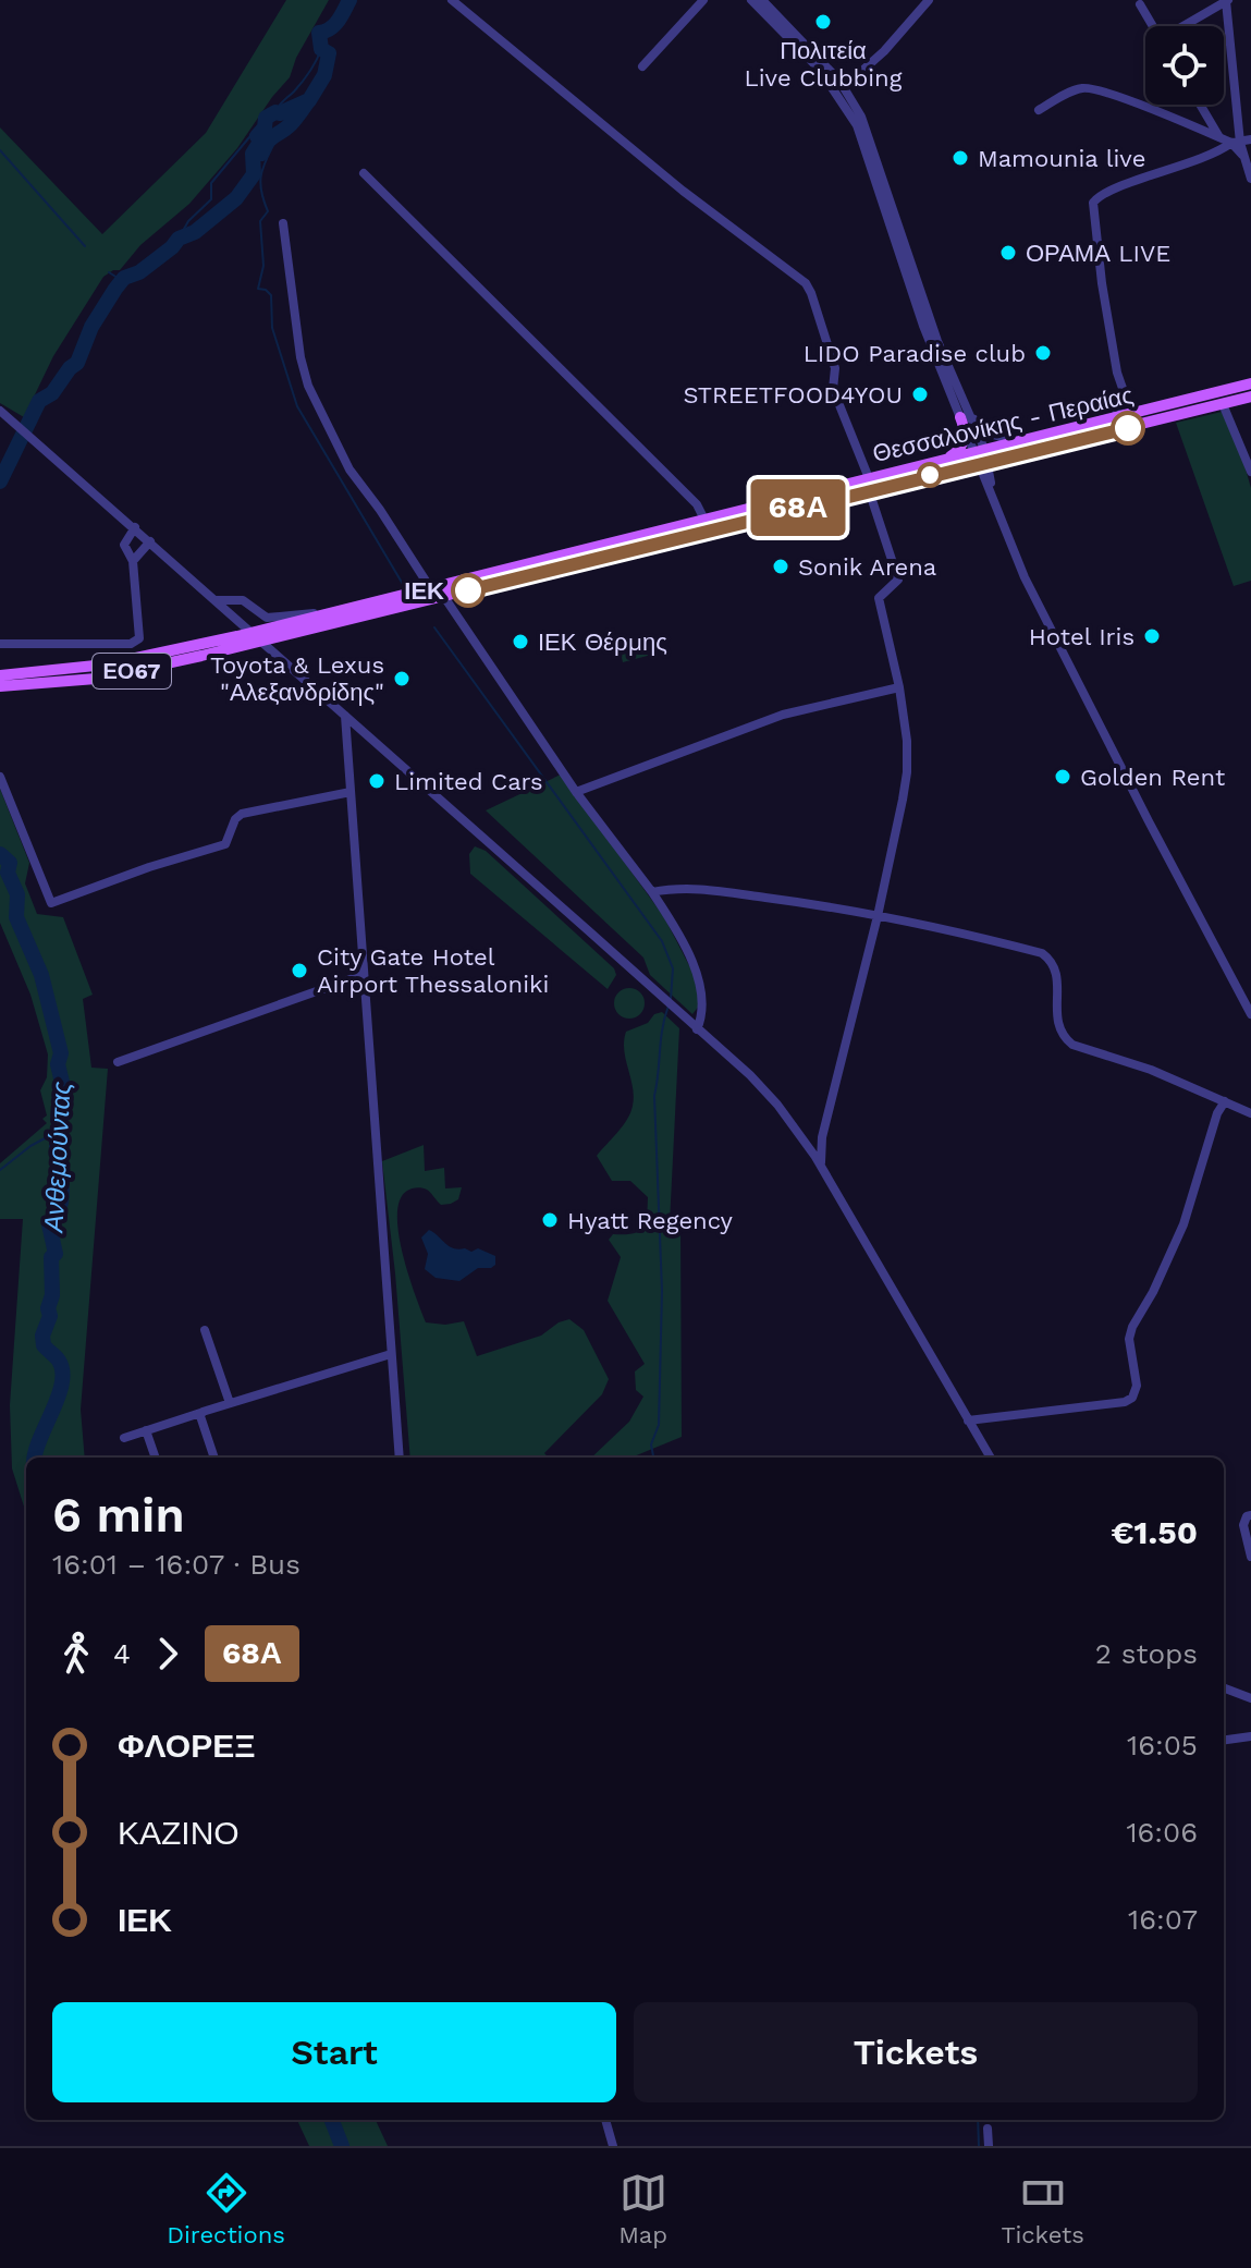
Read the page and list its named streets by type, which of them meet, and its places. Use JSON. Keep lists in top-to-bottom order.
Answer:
{
  "streets": {
    "main road": ["Θεσσαλονίκης - Περαίας", "ΕΟ67"]
  },
  "water": ["Ανθεμούντας"],
  "places": [
    "Πολιτεία Live Clubbing",
    "Mamounia live",
    "ΟΡΑΜΑ LIVE",
    "LIDO Paradise club",
    "STREETFOOD4YOU",
    "Sonik Arena",
    "ΙΕΚ",
    "Hotel Iris",
    "ΙΕΚ Θέρμης",
    "Toyota & Lexus \"Αλεξανδρίδης\"",
    "Golden Rent",
    "Limited Cars",
    "City Gate Hotel Airport Thessaloniki",
    "Hyatt Regency"
  ],
  "lines": ["bus line 68Α"],
  "page": {
    "on_map": "68Α",
    "heading": ["6 min", "16:01 – 16:07 · Bus", "€1.50"],
    "legs": ["4", "68Α", "2 stops"],
    "list": [
      {
        "name": "ΦΛΟΡΕΞ",
        "value": "16:05"
      },
      {
        "name": "ΚΑΖΙΝΟ",
        "value": "16:06"
      },
      {
        "name": "ΙΕΚ",
        "value": "16:07"
      }
    ],
    "buttons": ["Start", "Tickets"],
    "tabs": ["Directions", "Map", "Tickets"]
  }
}
